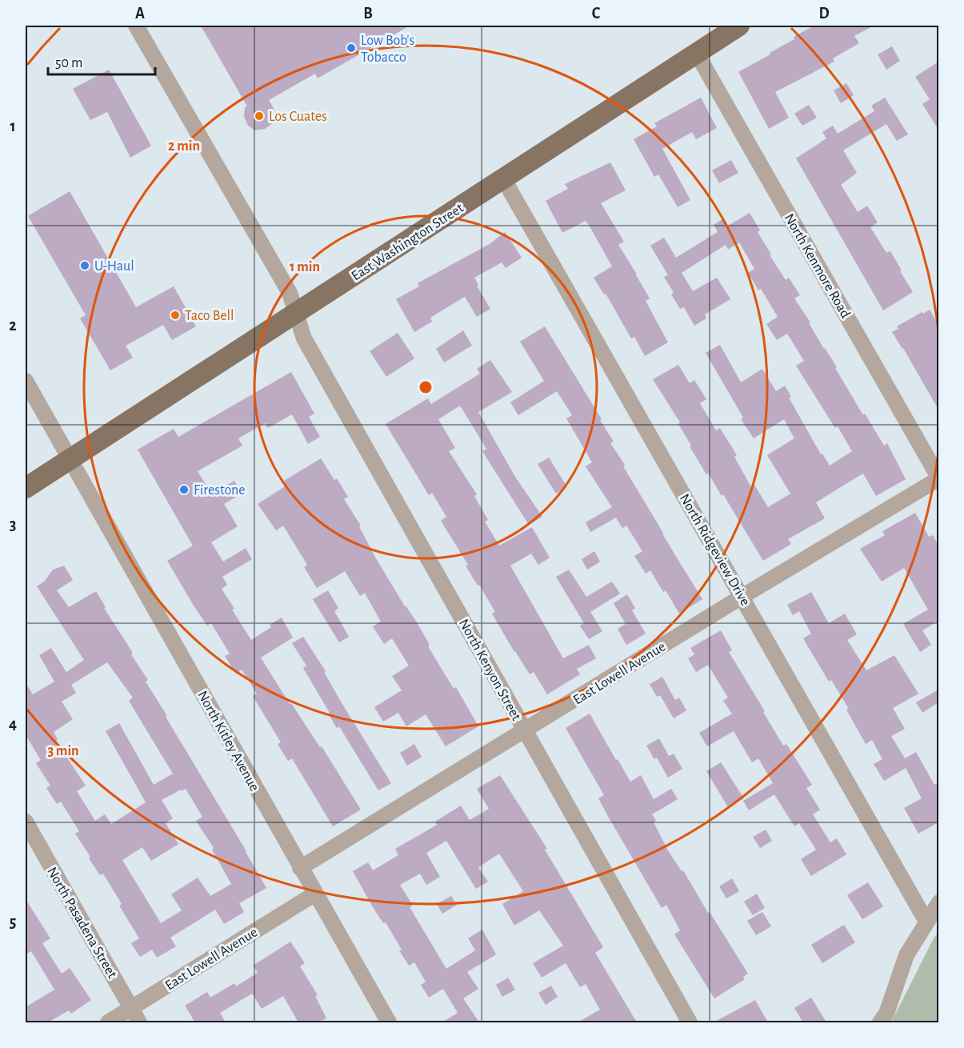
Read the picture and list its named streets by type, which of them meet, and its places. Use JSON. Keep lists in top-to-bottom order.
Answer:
{
  "streets": {
    "main road": ["East Washington Street"],
    "street": [
      "North Kenmore Road",
      "North Ridgeview Drive",
      "North Kenyon Street",
      "East Lowell Avenue",
      "North Kitley Avenue",
      "North Pasadena Street"
    ]
  },
  "crossings": [
    ["East Washington Street", "North Kenmore Road"],
    ["East Washington Street", "North Ridgeview Drive"],
    ["East Washington Street", "North Kenyon Street"],
    ["East Washington Street", "North Kitley Avenue"],
    ["North Kenmore Road", "East Lowell Avenue"],
    ["North Ridgeview Drive", "East Lowell Avenue"],
    ["North Kenyon Street", "East Lowell Avenue"],
    ["East Lowell Avenue", "North Kitley Avenue"],
    ["East Lowell Avenue", "North Pasadena Street"]
  ],
  "places": [
    "Low Bob's Tobacco",
    "Los Cuates",
    "U-Haul",
    "Taco Bell",
    "Firestone"
  ],
  "scale_bar": "50 m",
  "grid": {
    "columns": [
      "A",
      "B",
      "C",
      "D"
    ],
    "rows": [
      "1",
      "2",
      "3",
      "4",
      "5"
    ]
  },
  "rings": ["2 min", "1 min", "3 min"]
}
